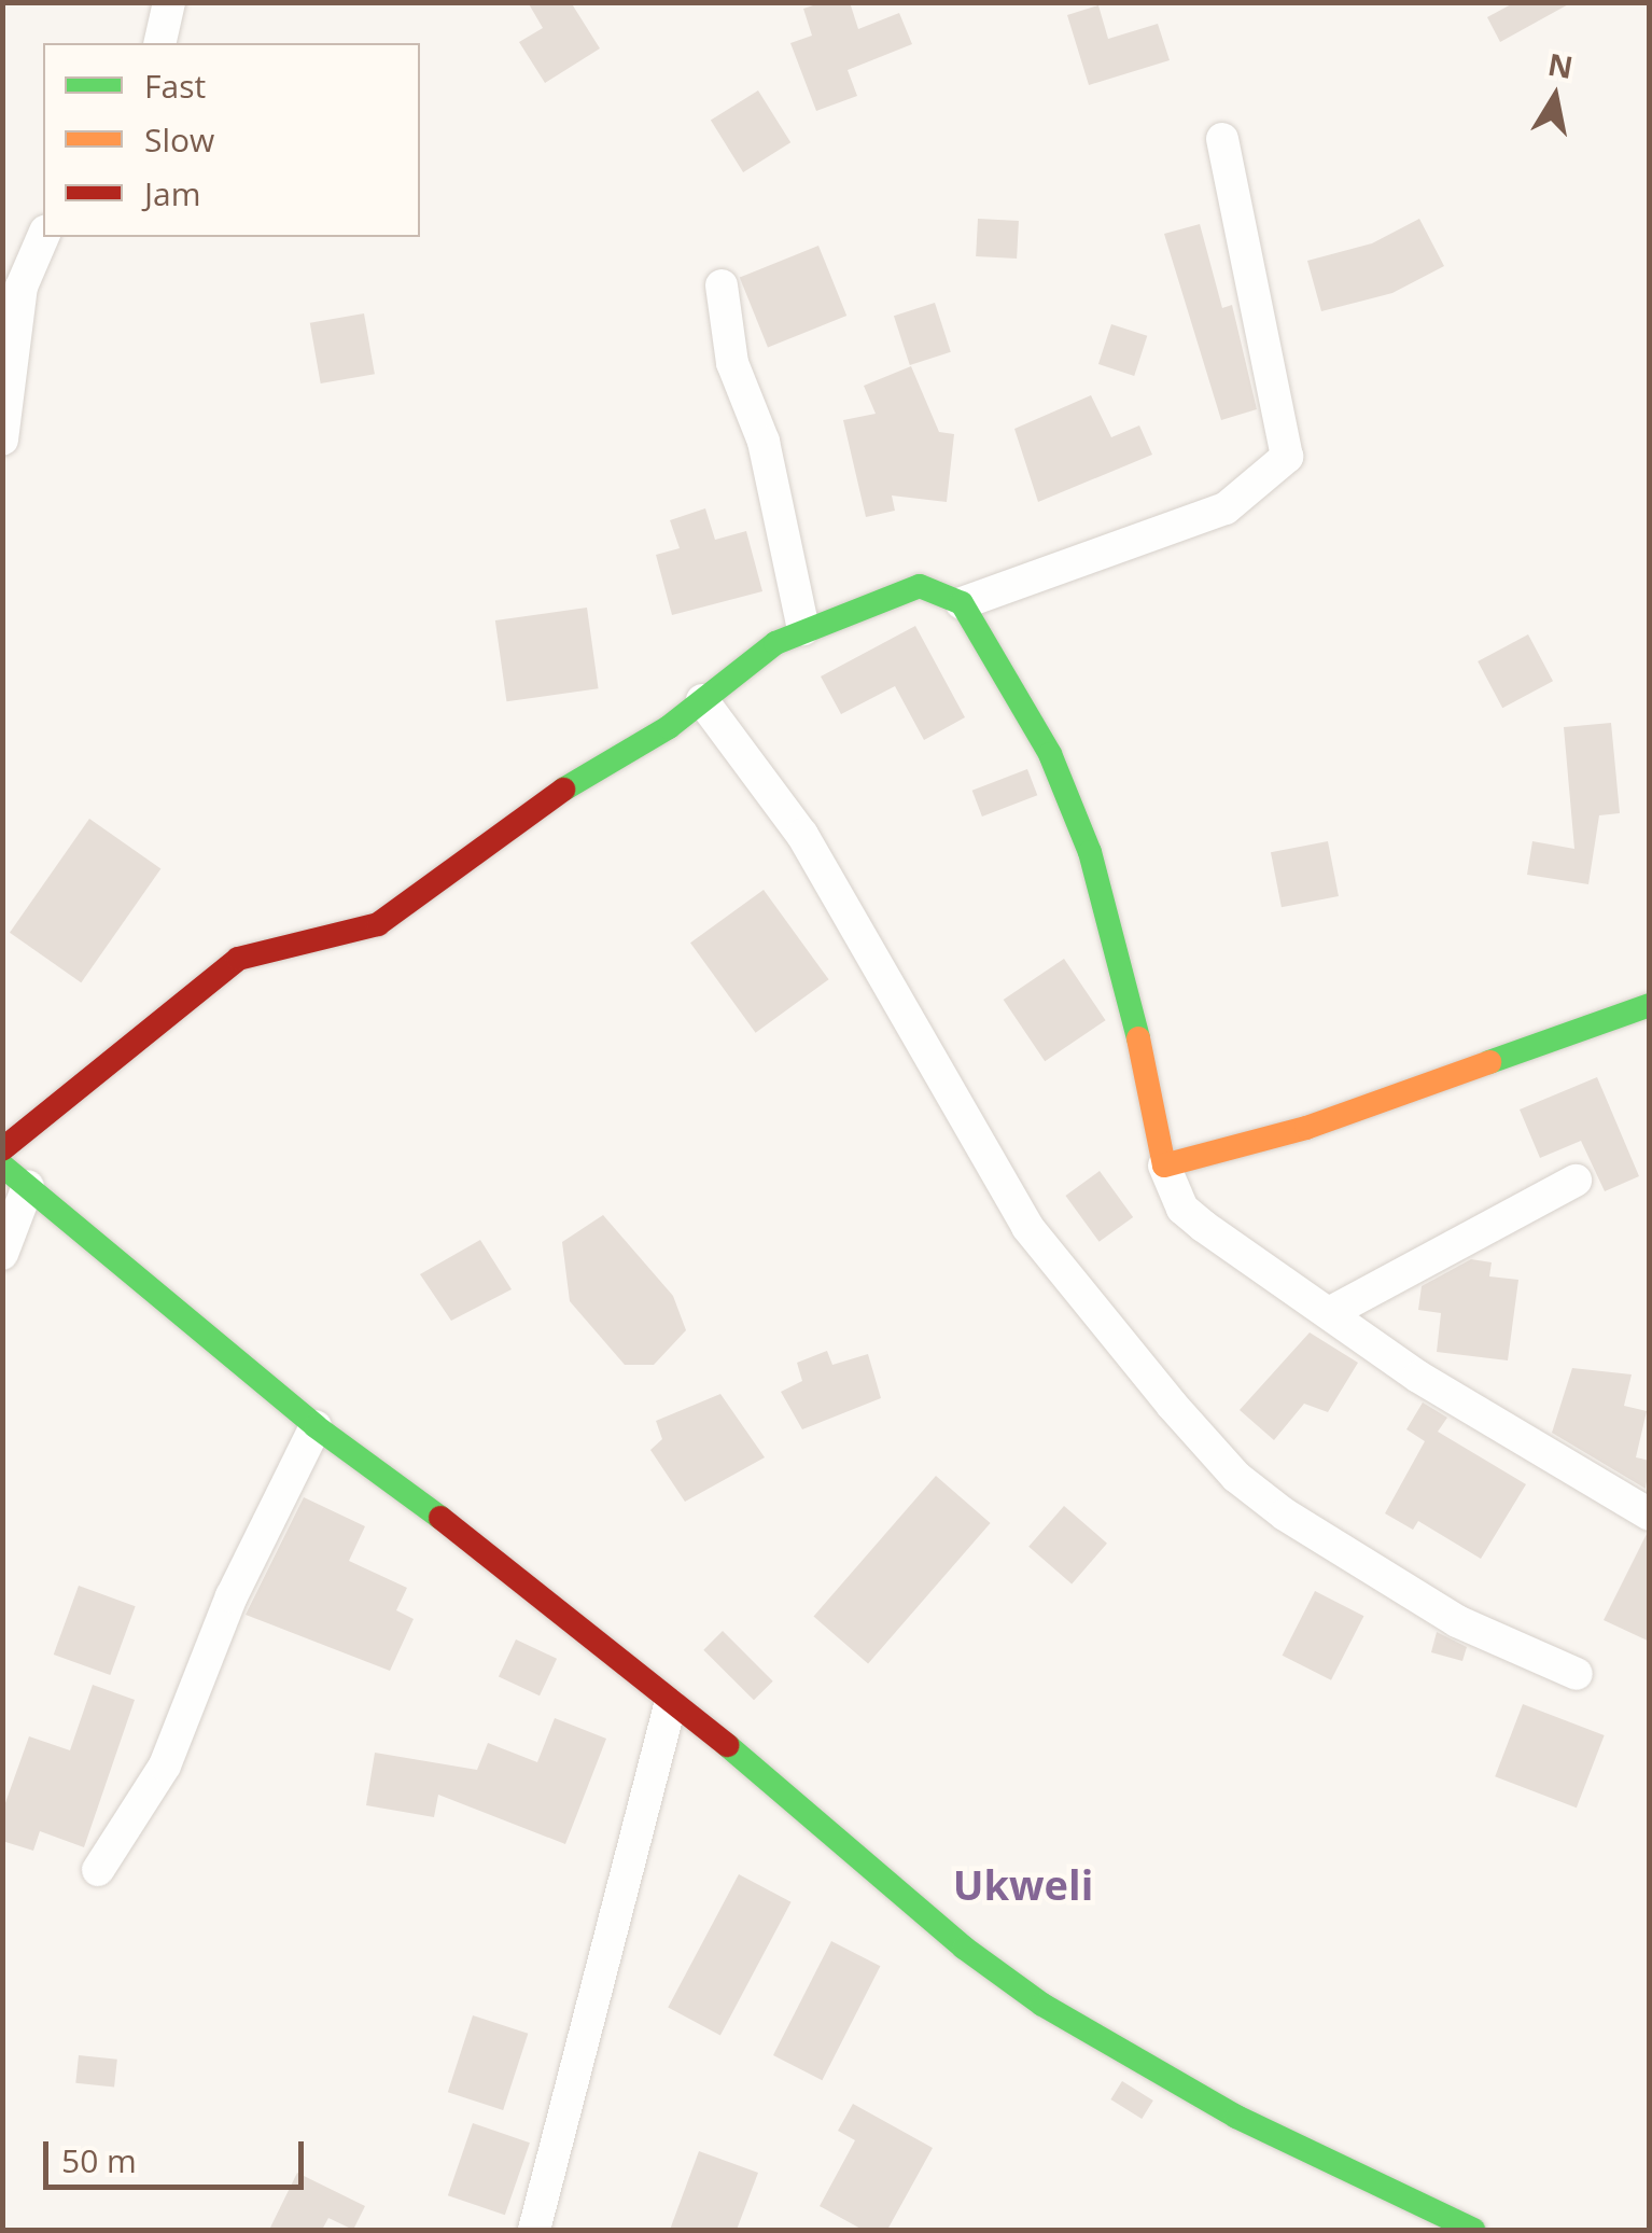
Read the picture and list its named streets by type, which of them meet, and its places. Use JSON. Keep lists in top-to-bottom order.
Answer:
{
  "districts": ["Ukweli"],
  "legend": ["Fast", "Slow", "Jam"],
  "scale_bar": "50 m",
  "north": "top"
}
